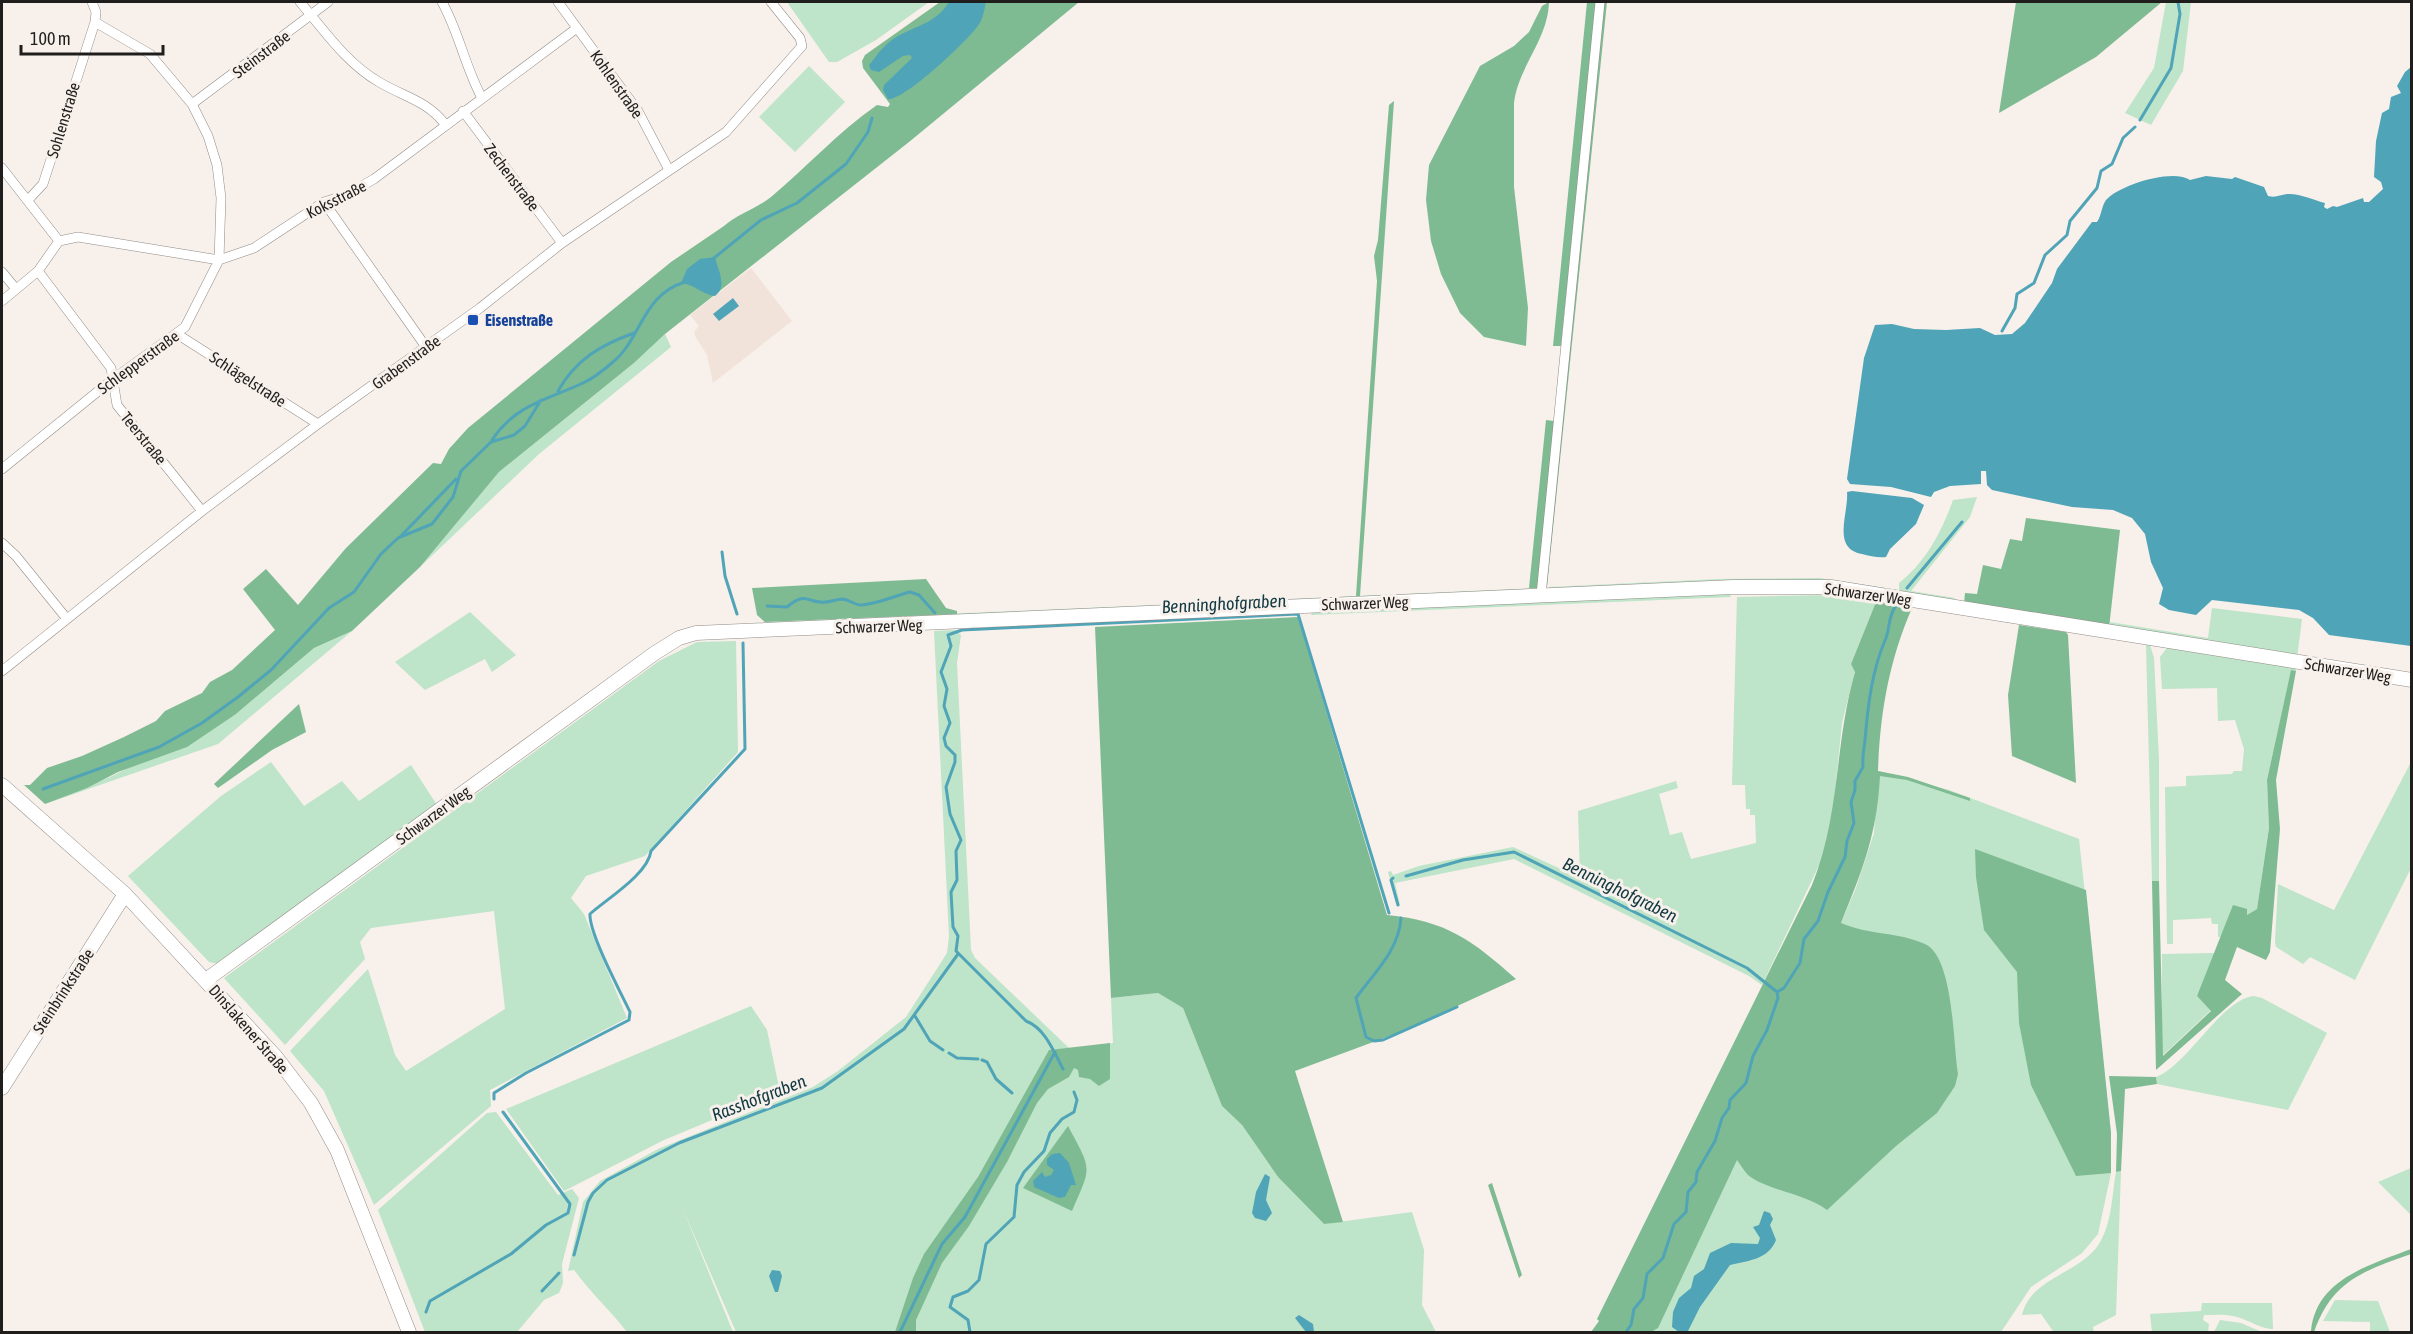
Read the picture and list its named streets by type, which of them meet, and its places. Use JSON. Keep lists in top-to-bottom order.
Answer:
{
  "streets": {
    "street": [
      "Steinstraße",
      "Kohlenstraße",
      "Sohlenstraße",
      "Zechenstraße",
      "Koksstraße",
      "Schlepperstraße",
      "Grabenstraße",
      "Schlägelstraße",
      "Teerstraße",
      "Schwarzer Weg",
      "Steinbrinkstraße",
      "Dinslakener Straße"
    ]
  },
  "crossings": [
    ["Steinstraße", "Schlepperstraße"],
    ["Kohlenstraße", "Koksstraße"],
    ["Kohlenstraße", "Grabenstraße"],
    ["Sohlenstraße", "Schlepperstraße"],
    ["Zechenstraße", "Koksstraße"],
    ["Zechenstraße", "Grabenstraße"],
    ["Koksstraße", "Schlepperstraße"],
    ["Schlepperstraße", "Schlägelstraße"],
    ["Schlepperstraße", "Teerstraße"],
    ["Grabenstraße", "Schlägelstraße"],
    ["Grabenstraße", "Teerstraße"],
    ["Schwarzer Weg", "Dinslakener Straße"],
    ["Steinbrinkstraße", "Dinslakener Straße"]
  ],
  "water": ["Benninghofgraben", "Rasshofgraben"],
  "places": {
    "transit": ["Eisenstraße"]
  },
  "scale_bar": "100 m"
}
